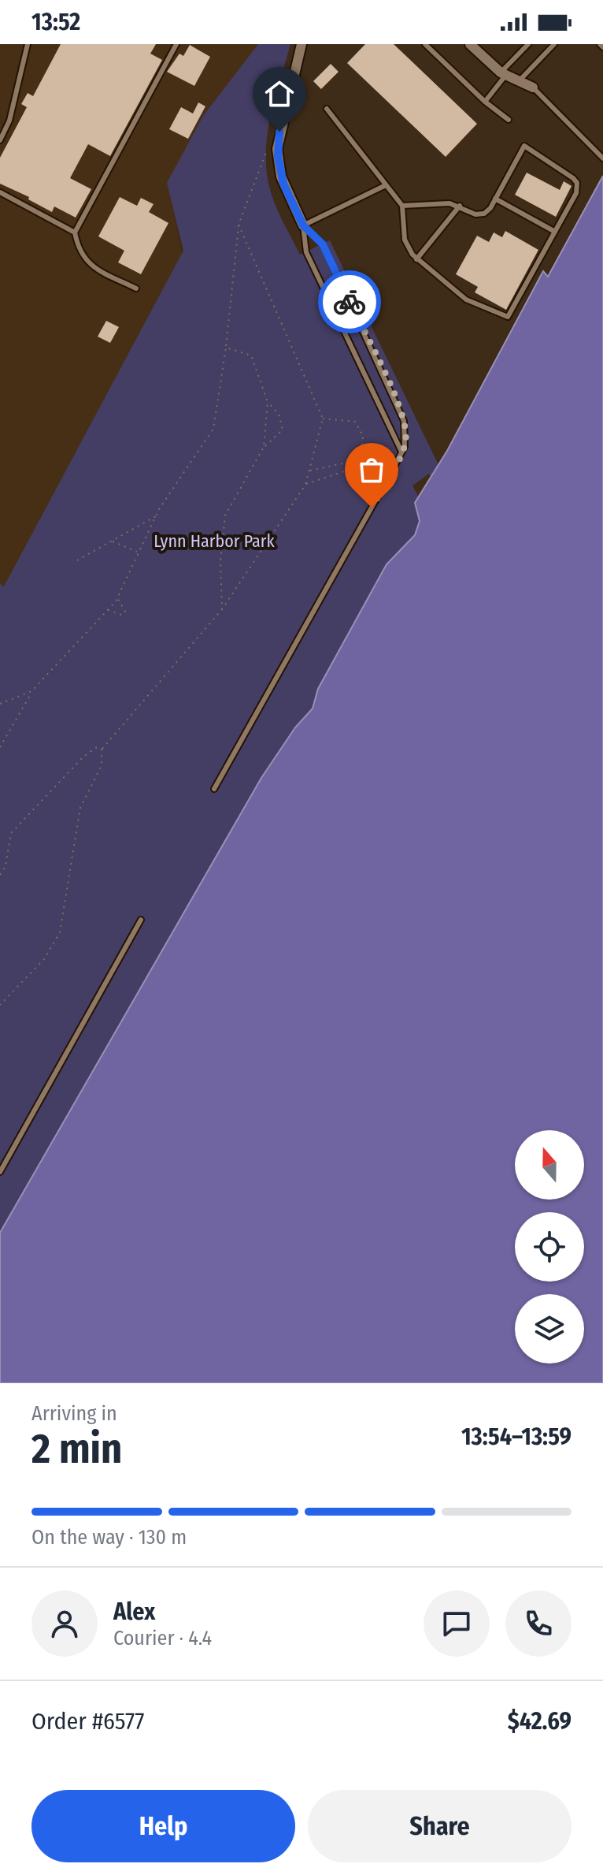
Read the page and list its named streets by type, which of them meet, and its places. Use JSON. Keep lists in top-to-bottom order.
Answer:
{
  "parks": ["Lynn Harbor Park"],
  "north": "top",
  "page": {
    "status": "13:52",
    "heading": ["2 min", "Arriving in", "13:54–13:59"],
    "panel": [
      "Alex",
      "Courier · 4.4",
      "Order #6577",
      "$42.69"
    ],
    "bar": "On the way · 130 m",
    "buttons": ["Help", "Share"]
  }
}
